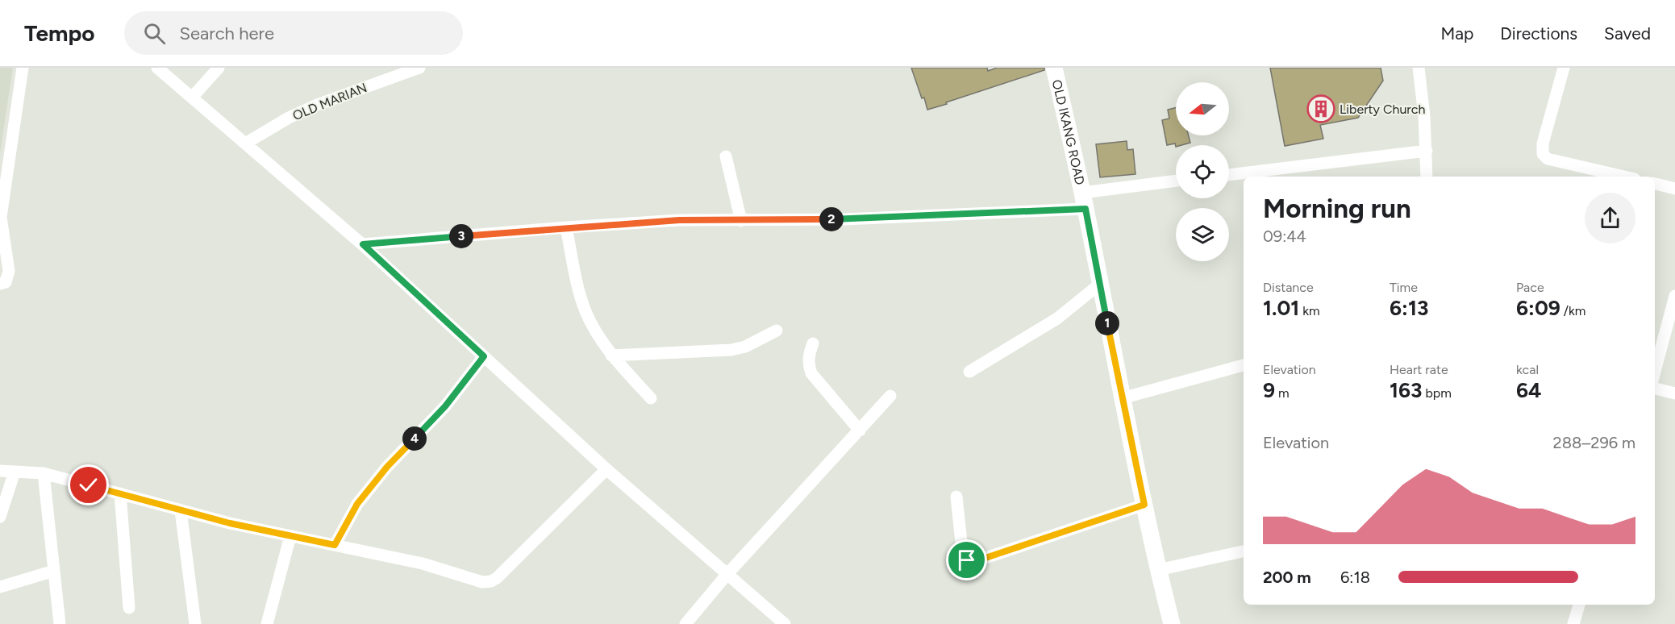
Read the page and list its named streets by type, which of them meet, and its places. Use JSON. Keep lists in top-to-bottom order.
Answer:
{
  "streets": {
    "street": ["OLD MARIAN", "OLD IKANG ROAD"]
  },
  "places": {
    "building": ["Liberty Church"]
  },
  "north": "left",
  "page": {
    "header": "Tempo",
    "search": "Search here",
    "nav": ["Map", "Directions", "Saved"],
    "heading": ["Morning run", "09:44"],
    "pins": [
      "2",
      "3",
      "1",
      "4"
    ],
    "stats": [
      ["Distance", "1.01 km"],
      ["Time", "6:13"],
      ["Pace", "6:09 /km"],
      ["Elevation", "9 m"],
      ["Heart rate", "163 bpm"],
      ["kcal", "64"]
    ],
    "chart": ["Elevation", "288–296 m"],
    "list": [
      {
        "name": "200 m",
        "note": "6:18"
      }
    ]
  }
}
